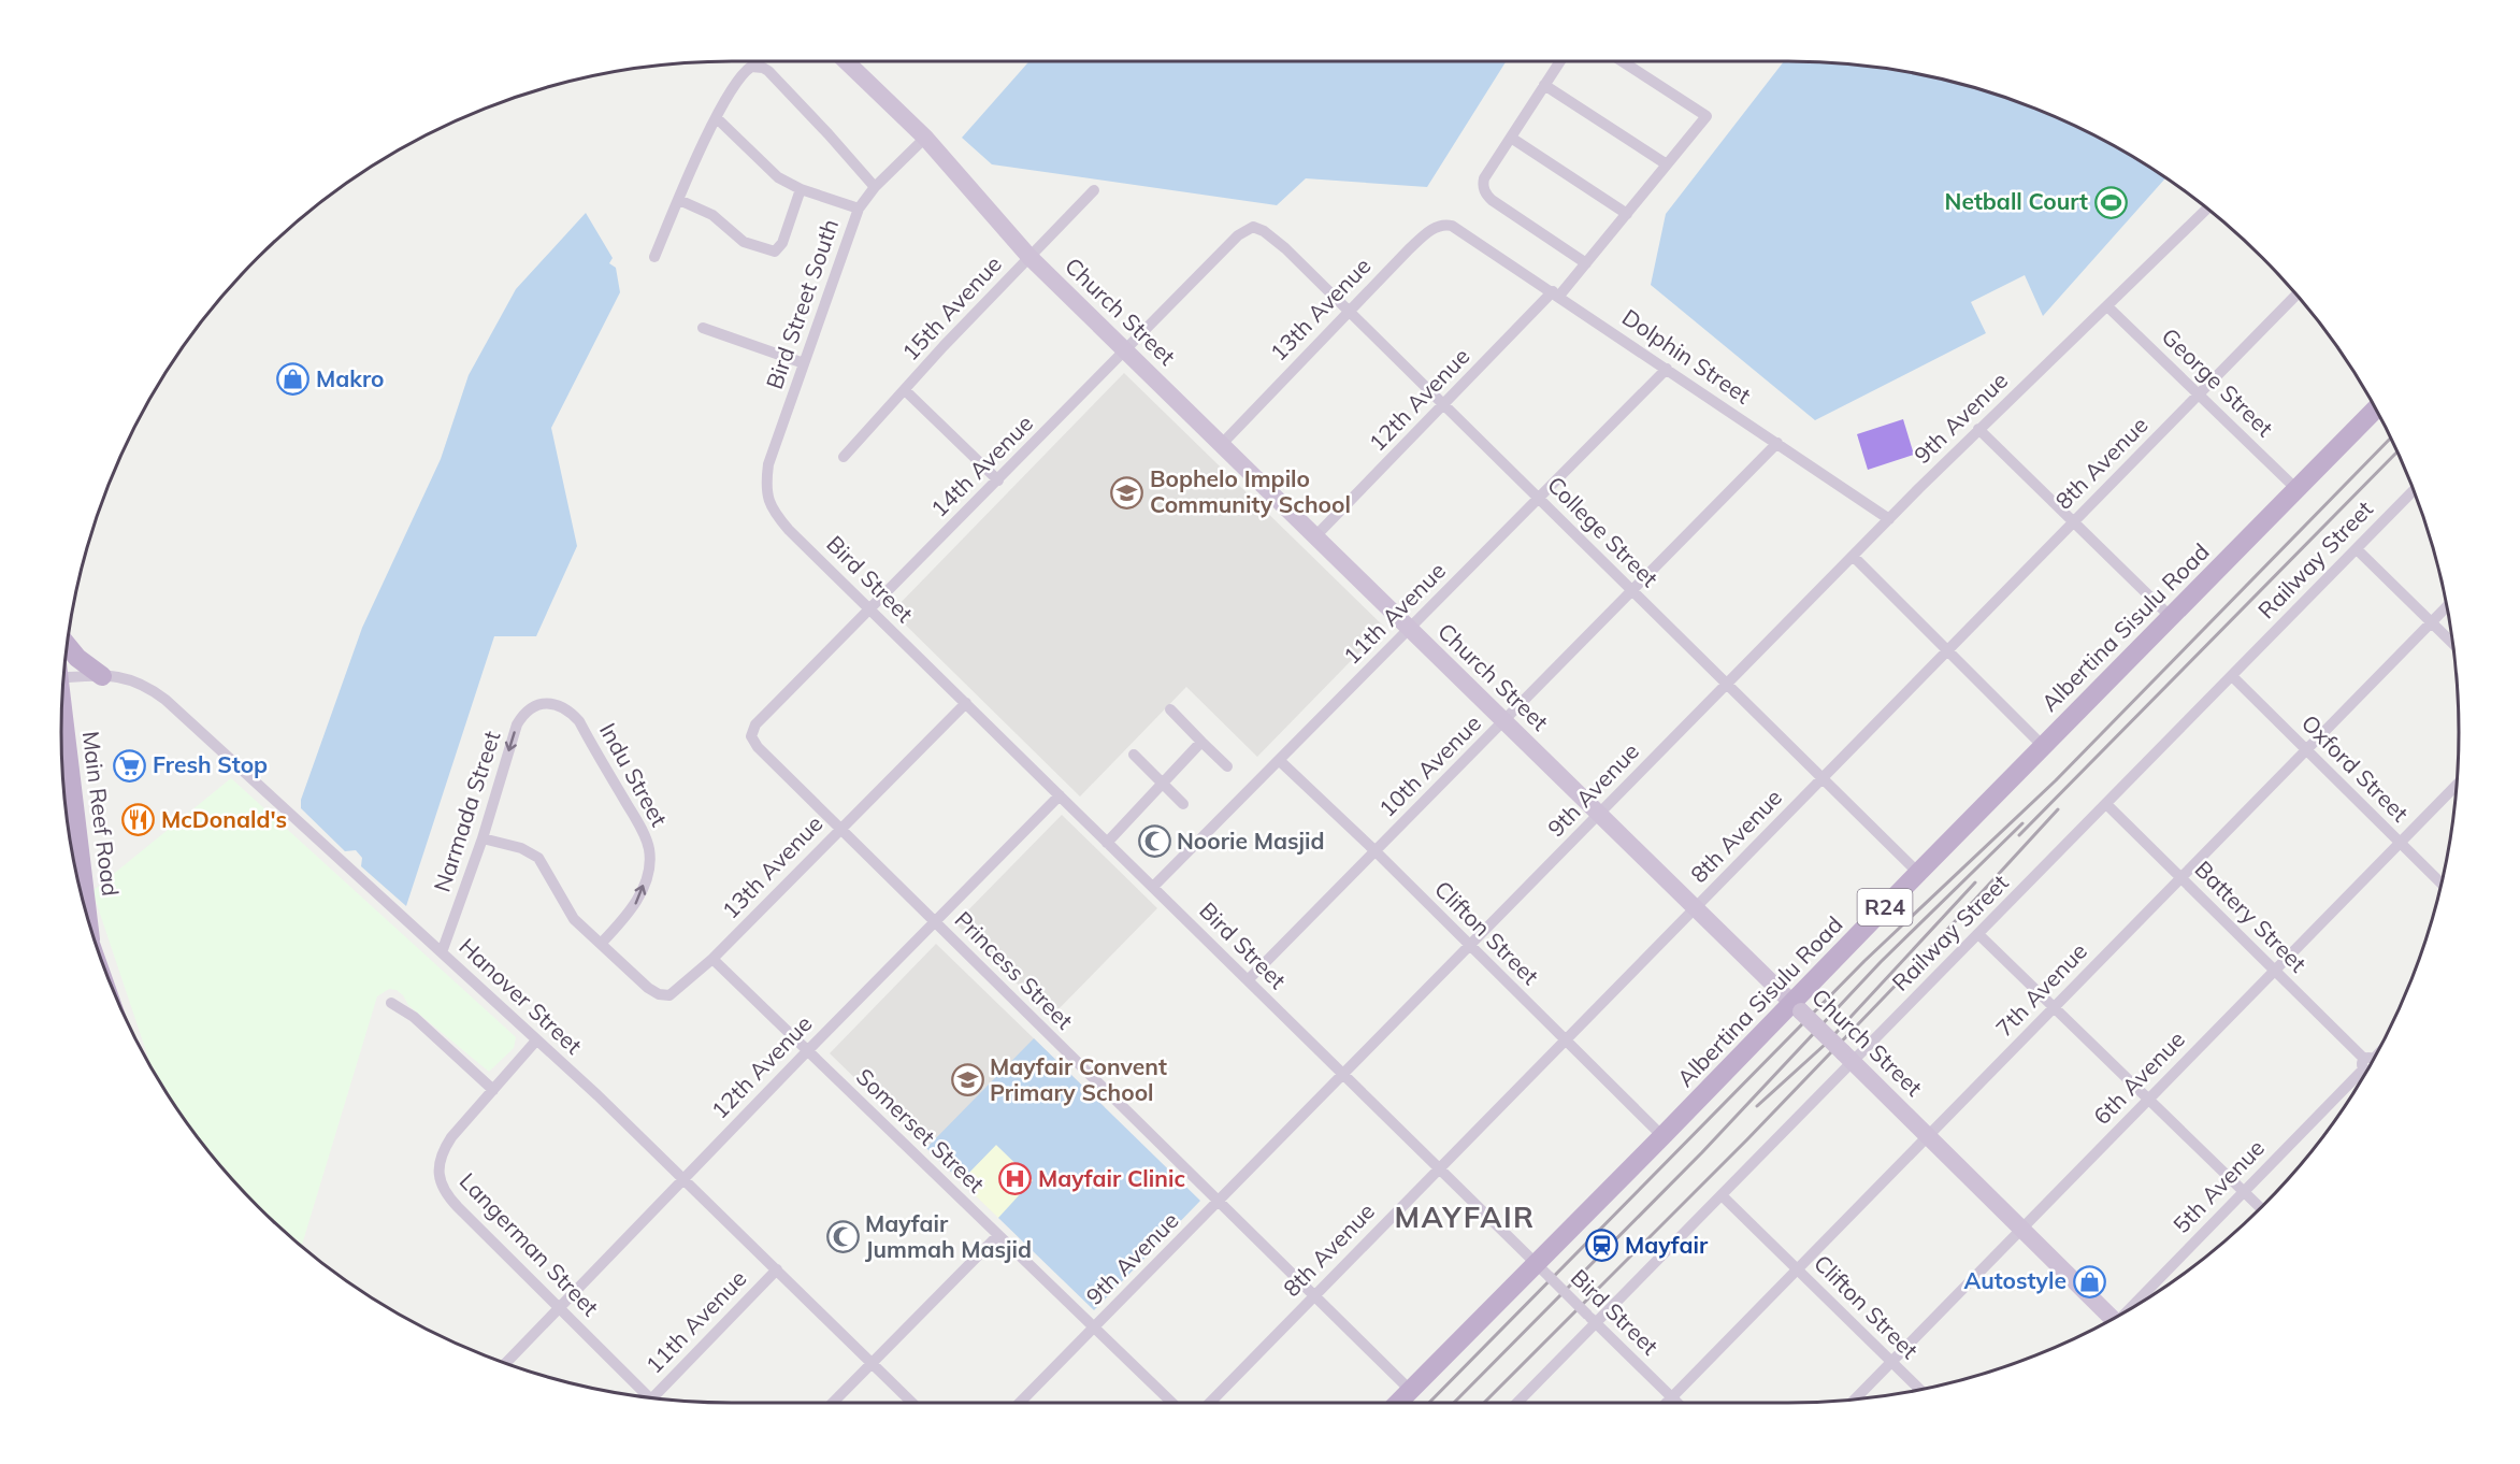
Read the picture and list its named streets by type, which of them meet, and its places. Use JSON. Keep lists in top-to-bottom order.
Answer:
{
  "streets": {
    "main road": [
      "Church Street",
      "Albertina Sisulu Road",
      "Main Reef Road",
      "R24"
    ],
    "street": [
      "Bird Street South",
      "15th Avenue",
      "13th Avenue",
      "Dolphin Street",
      "George Street",
      "12th Avenue",
      "9th Avenue",
      "8th Avenue",
      "14th Avenue",
      "College Street",
      "Railway Street",
      "Bird Street",
      "11th Avenue",
      "10th Avenue",
      "Oxford Street",
      "Indu Street",
      "Narmada Street",
      "Battery Street",
      "Clifton Street",
      "Princess Street",
      "7th Avenue",
      "Hanover Street",
      "6th Avenue",
      "Somerset Street",
      "5th Avenue",
      "Langerman Street"
    ]
  },
  "crossings": [
    ["Bird Street South", "Church Street"],
    ["Bird Street South", "Bird Street"],
    ["15th Avenue", "Church Street"],
    ["13th Avenue", "Church Street"],
    ["13th Avenue", "Dolphin Street"],
    ["13th Avenue", "College Street"],
    ["13th Avenue", "Bird Street"],
    ["13th Avenue", "Indu Street"],
    ["13th Avenue", "Princess Street"],
    ["13th Avenue", "Somerset Street"],
    ["Church Street", "12th Avenue"],
    ["Church Street", "9th Avenue"],
    ["Church Street", "8th Avenue"],
    ["Church Street", "14th Avenue"],
    ["Church Street", "Railway Street"],
    ["Church Street", "11th Avenue"],
    ["Church Street", "Albertina Sisulu Road"],
    ["Church Street", "10th Avenue"],
    ["Church Street", "7th Avenue"],
    ["Church Street", "6th Avenue"],
    ["Dolphin Street", "12th Avenue"],
    ["Dolphin Street", "9th Avenue"],
    ["Dolphin Street", "11th Avenue"],
    ["Dolphin Street", "10th Avenue"],
    ["George Street", "9th Avenue"],
    ["George Street", "8th Avenue"],
    ["George Street", "Albertina Sisulu Road"],
    ["12th Avenue", "College Street"],
    ["12th Avenue", "Bird Street"],
    ["12th Avenue", "Princess Street"],
    ["12th Avenue", "Hanover Street"],
    ["12th Avenue", "Somerset Street"],
    ["12th Avenue", "Langerman Street"],
    ["9th Avenue", "College Street"],
    ["9th Avenue", "Bird Street"],
    ["9th Avenue", "Clifton Street"],
    ["9th Avenue", "Princess Street"],
    ["9th Avenue", "Somerset Street"],
    ["8th Avenue", "College Street"],
    ["8th Avenue", "Bird Street"],
    ["8th Avenue", "Clifton Street"],
    ["8th Avenue", "Princess Street"],
    ["14th Avenue", "College Street"],
    ["14th Avenue", "Bird Street"],
    ["14th Avenue", "Princess Street"],
    ["College Street", "11th Avenue"],
    ["College Street", "Albertina Sisulu Road"],
    ["College Street", "10th Avenue"],
    ["Railway Street", "Bird Street"],
    ["Railway Street", "Oxford Street"],
    ["Railway Street", "Battery Street"],
    ["Railway Street", "Clifton Street"],
    ["Bird Street", "11th Avenue"],
    ["Bird Street", "Albertina Sisulu Road"],
    ["Bird Street", "10th Avenue"],
    ["Bird Street", "7th Avenue"],
    ["11th Avenue", "Clifton Street"],
    ["11th Avenue", "Hanover Street"],
    ["Albertina Sisulu Road", "Clifton Street"],
    ["Albertina Sisulu Road", "Princess Street"],
    ["10th Avenue", "Clifton Street"],
    ["Oxford Street", "7th Avenue"],
    ["Oxford Street", "6th Avenue"],
    ["Indu Street", "Narmada Street"],
    ["Narmada Street", "Hanover Street"],
    ["Battery Street", "7th Avenue"],
    ["Battery Street", "6th Avenue"],
    ["Clifton Street", "7th Avenue"],
    ["Clifton Street", "6th Avenue"],
    ["Hanover Street", "Langerman Street"]
  ],
  "one_way": ["Indu Street", "Narmada Street"],
  "districts": ["MAYFAIR"],
  "places": {
    "sports": ["Netball Court"],
    "shop": ["Makro", "Autostyle"],
    "school or university": ["Bophelo Impilo Community School", "Mayfair Convent Primary School"],
    "supermarket": ["Fresh Stop"],
    "restaurant": ["McDonald's"],
    "mosque": ["Noorie Masjid", "Mayfair Jummah Masjid"],
    "hospital": ["Mayfair Clinic"],
    "station": ["Mayfair"]
  }
}
